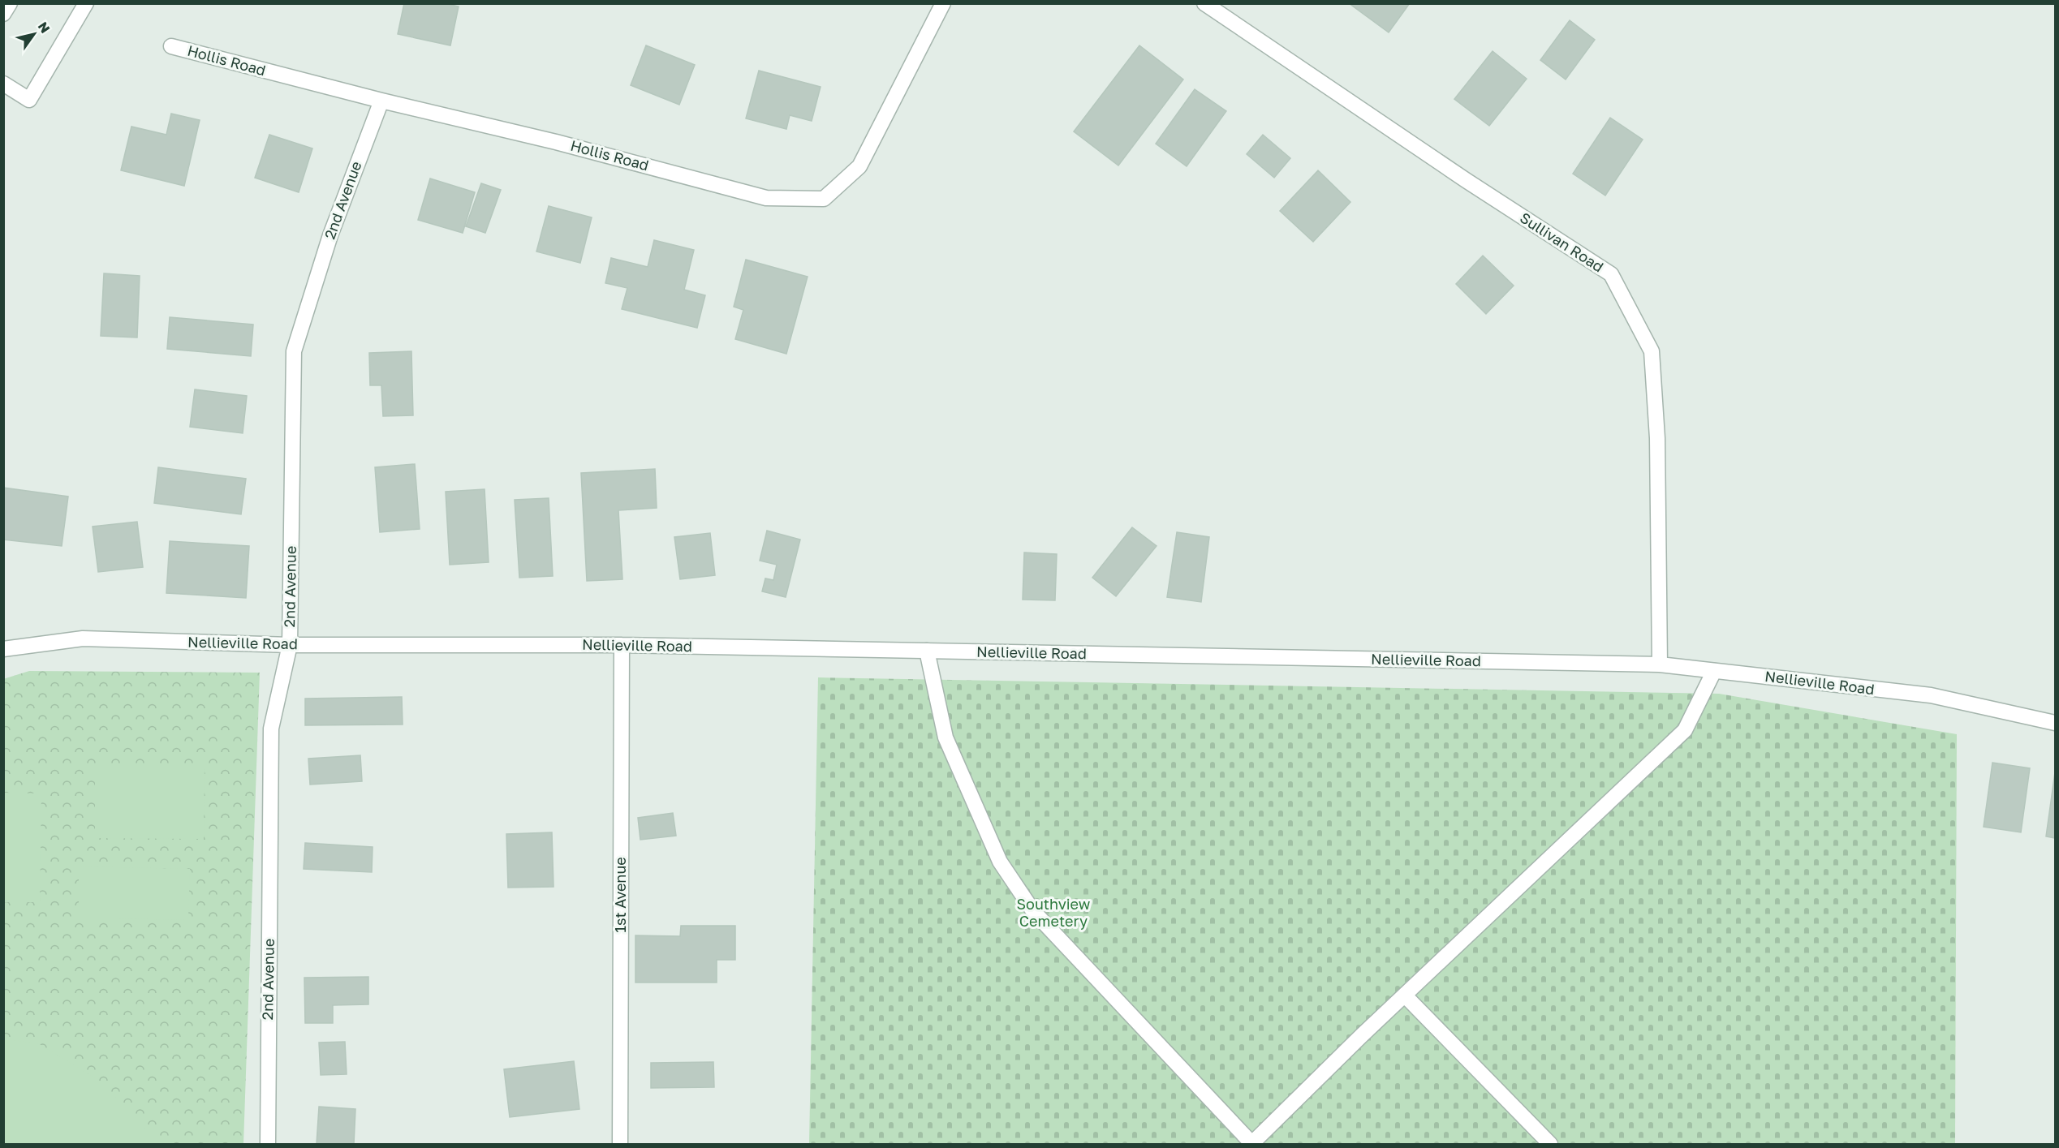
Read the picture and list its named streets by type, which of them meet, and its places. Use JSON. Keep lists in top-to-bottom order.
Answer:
{
  "streets": {
    "street": [
      "Hollis Road",
      "2nd Avenue",
      "Sullivan Road",
      "Nellieville Road",
      "1st Avenue"
    ]
  },
  "crossings": [
    ["Hollis Road", "2nd Avenue"],
    ["2nd Avenue", "Nellieville Road"],
    ["Sullivan Road", "Nellieville Road"],
    ["Nellieville Road", "1st Avenue"]
  ],
  "parks": ["Southview Cemetery"],
  "north": "top right"
}
